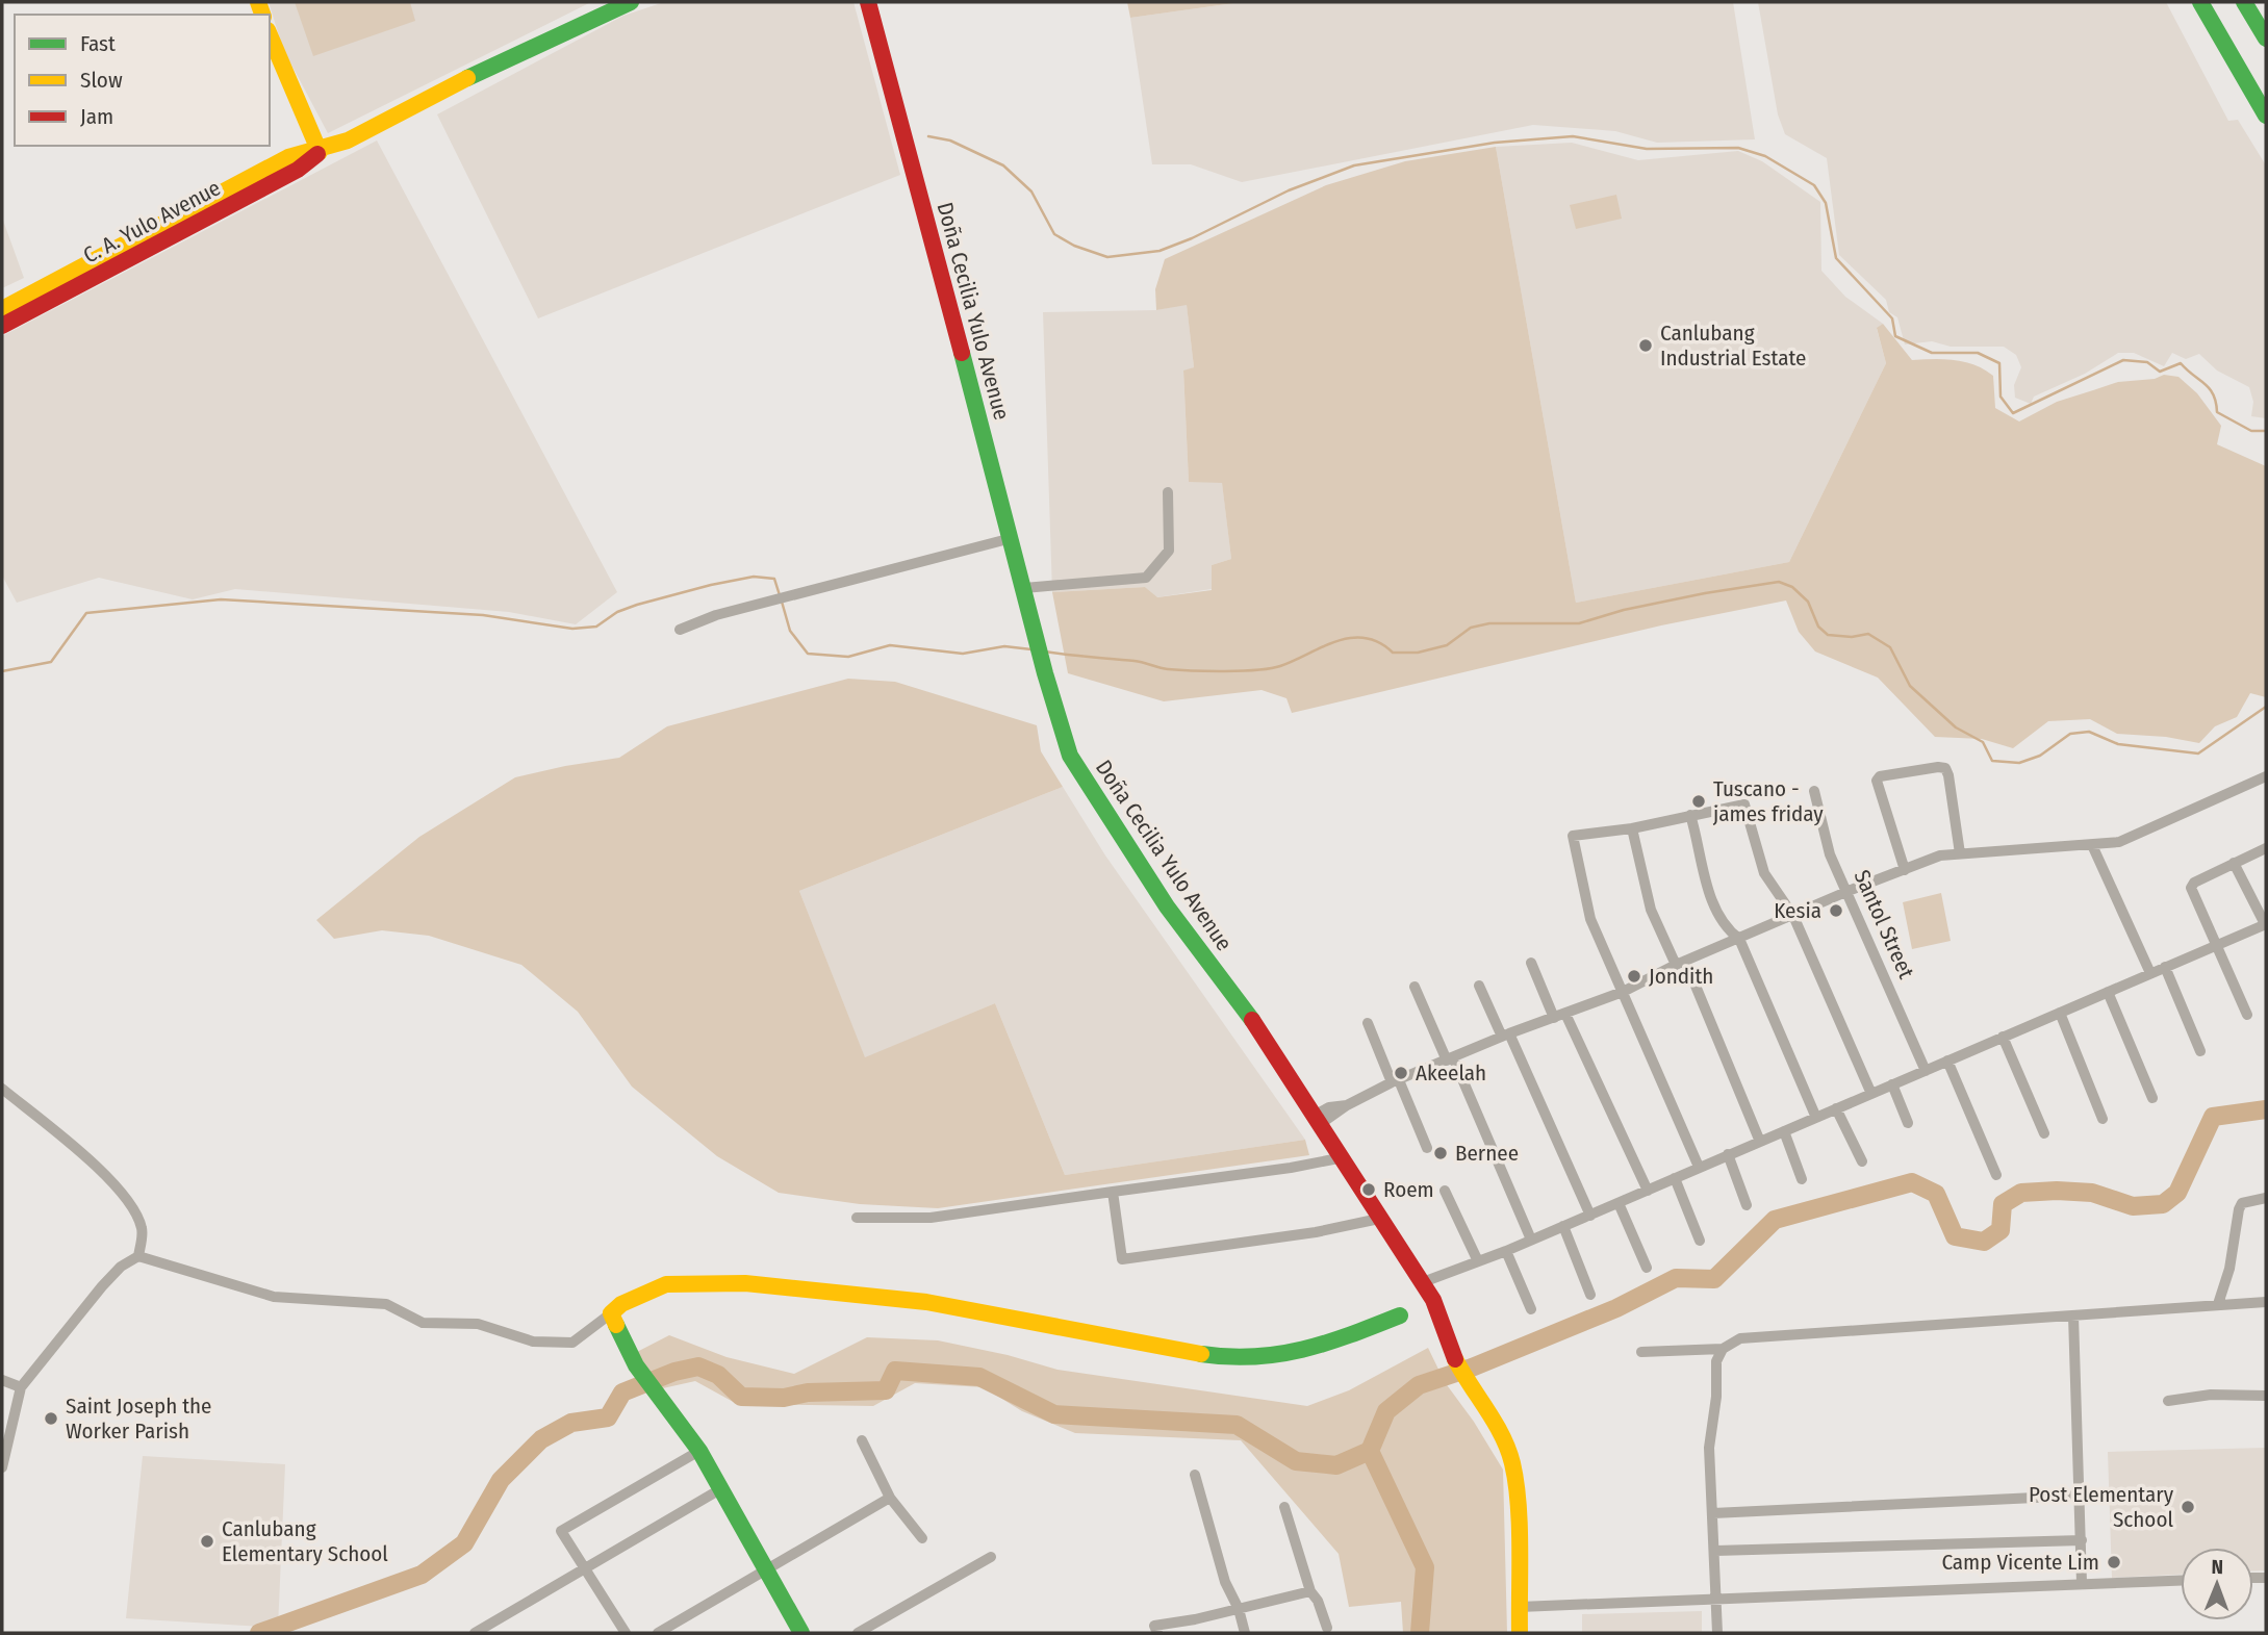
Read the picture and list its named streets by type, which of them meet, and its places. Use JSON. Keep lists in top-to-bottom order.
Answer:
{
  "streets": {
    "main road": ["C. A. Yulo Avenue", "Doña Cecilia Yulo Avenue"],
    "street": ["Santol Street"]
  },
  "places": [
    "Canlubang Industrial Estate",
    "Tuscano - james friday",
    "Kesia",
    "Jondith",
    "Akeelah",
    "Bernee",
    "Roem",
    "Saint Joseph the Worker Parish",
    "Post Elementary School",
    "Canlubang Elementary School",
    "Camp Vicente Lim"
  ],
  "legend": ["Fast", "Slow", "Jam"],
  "north": "top"
}
